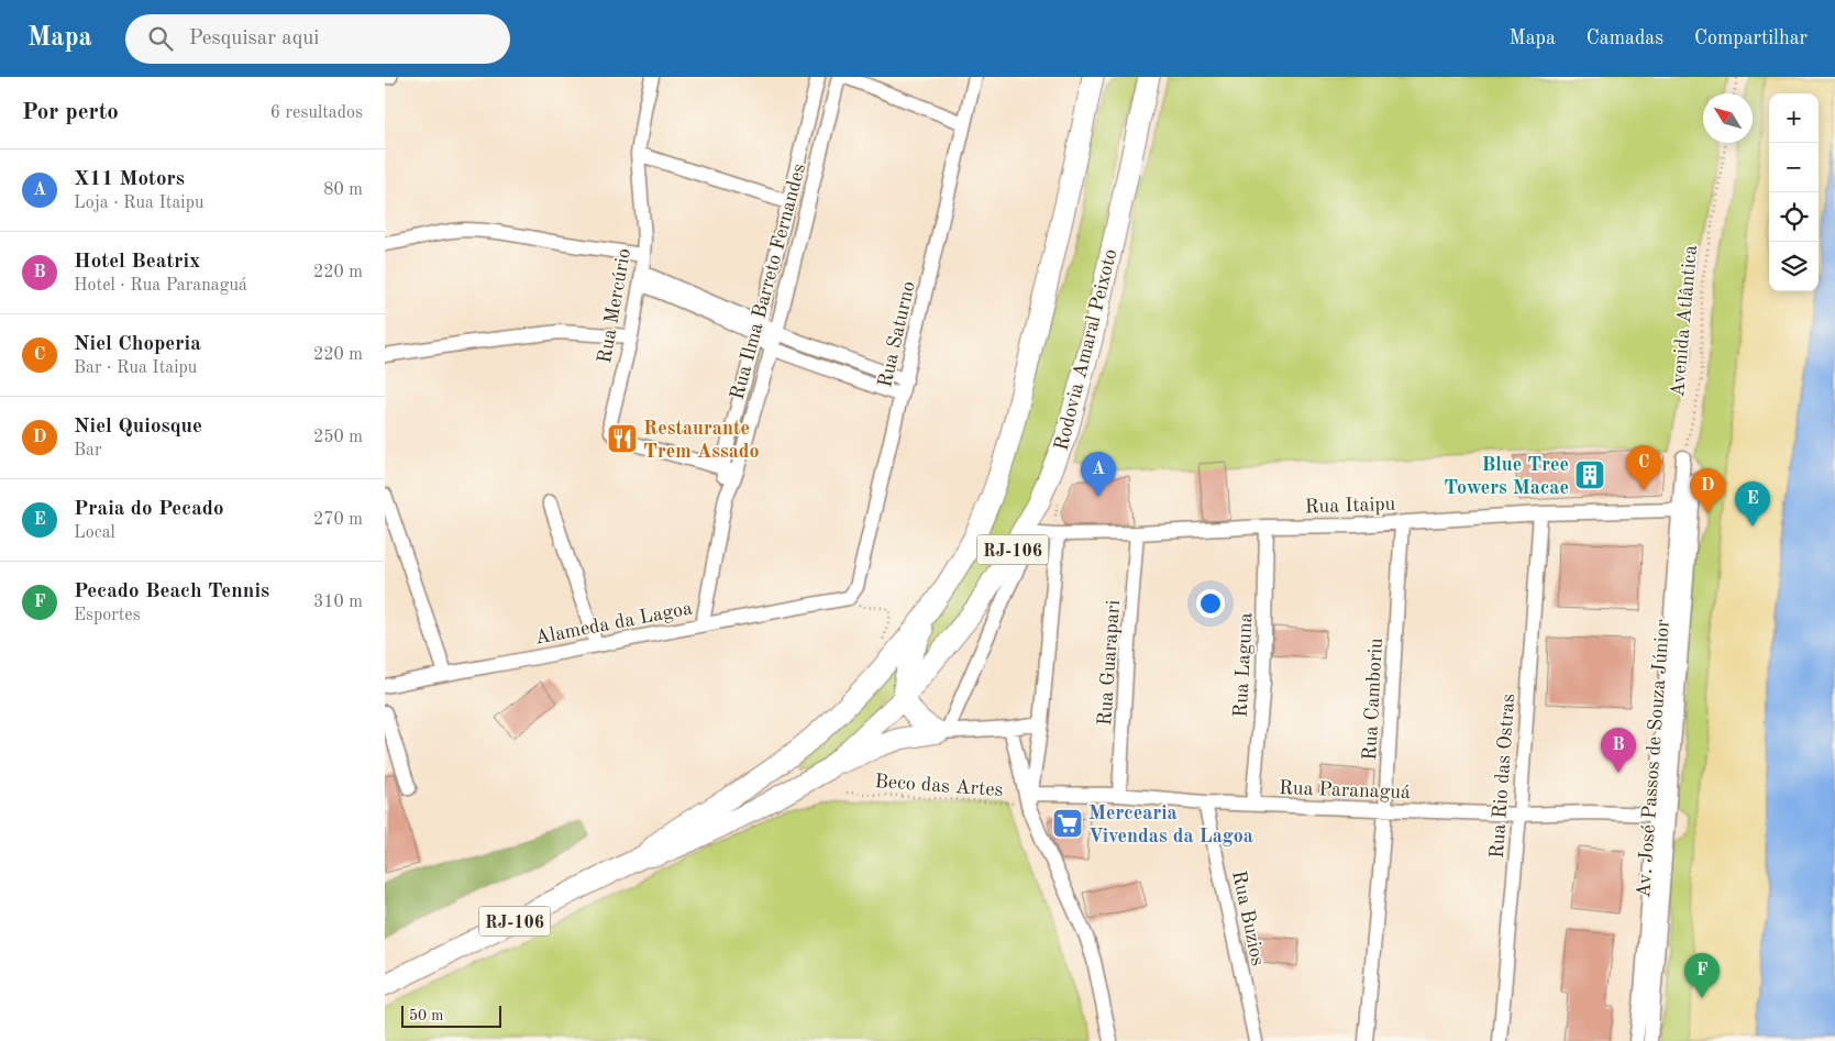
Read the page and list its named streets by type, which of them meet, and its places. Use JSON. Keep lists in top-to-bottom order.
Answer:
{
  "streets": {
    "highway": ["Rodovia Amaral Peixoto", "RJ-106"],
    "street": [
      "Rua Ilma Barreto Fernandes",
      "Rua Mercúrio",
      "Rua Saturno",
      "Rua Itaipu",
      "Alameda da Lagoa",
      "Rua Guarapari",
      "Rua Laguna",
      "Rua Camboriu",
      "Av. José Passos de Souza Júnior",
      "Rua Rio das Ostras",
      "Rua Paranaguá",
      "Rua Buzios"
    ],
    "path": ["Avenida Atlântica"]
  },
  "crossings": [
    ["Rua Ilma Barreto Fernandes", "Rua Mercúrio"],
    ["Rua Ilma Barreto Fernandes", "Alameda da Lagoa"],
    ["Rua Saturno", "Alameda da Lagoa"],
    ["Rodovia Amaral Peixoto", "Rua Itaipu"],
    ["Rua Itaipu", "Rua Guarapari"],
    ["Rua Itaipu", "Rua Laguna"],
    ["Rua Itaipu", "Rua Camboriu"],
    ["Rua Itaipu", "Rua Rio das Ostras"],
    ["Rua Guarapari", "Rua Paranaguá"],
    ["Rua Laguna", "Rua Paranaguá"],
    ["Rua Camboriu", "Rua Paranaguá"],
    ["Rua Rio das Ostras", "Rua Paranaguá"],
    ["Rua Paranaguá", "Rua Buzios"]
  ],
  "places": {
    "restaurant": ["Restaurante Trem Assado"],
    "building": ["Blue Tree Towers Macae"],
    "supermarket": ["Mercearia Vivendas da Lagoa"]
  },
  "scale_bar": "50 m",
  "north": "top left",
  "page": {
    "header": "Mapa",
    "search": "Pesquisar aqui",
    "nav": ["Mapa", "Camadas", "Compartilhar"],
    "heading": ["Por perto", "6 resultados"],
    "map_buttons": ["+", "−"],
    "list": [
      {
        "mark": "A",
        "name": "X11 Motors",
        "note": "Loja · Rua Itaipu",
        "value": "80 m"
      },
      {
        "mark": "B",
        "name": "Hotel Beatrix",
        "note": "Hotel · Rua Paranaguá",
        "value": "220 m"
      },
      {
        "mark": "C",
        "name": "Niel Choperia",
        "note": "Bar · Rua Itaipu",
        "value": "220 m"
      },
      {
        "mark": "D",
        "name": "Niel Quiosque",
        "note": "Bar",
        "value": "250 m"
      },
      {
        "mark": "E",
        "name": "Praia do Pecado",
        "note": "Local",
        "value": "270 m"
      },
      {
        "mark": "F",
        "name": "Pecado Beach Tennis",
        "note": "Esportes",
        "value": "310 m"
      }
    ],
    "pins": [
      "C",
      "A",
      "D",
      "E",
      "B",
      "F"
    ],
    "scale": "50 m"
  }
}
